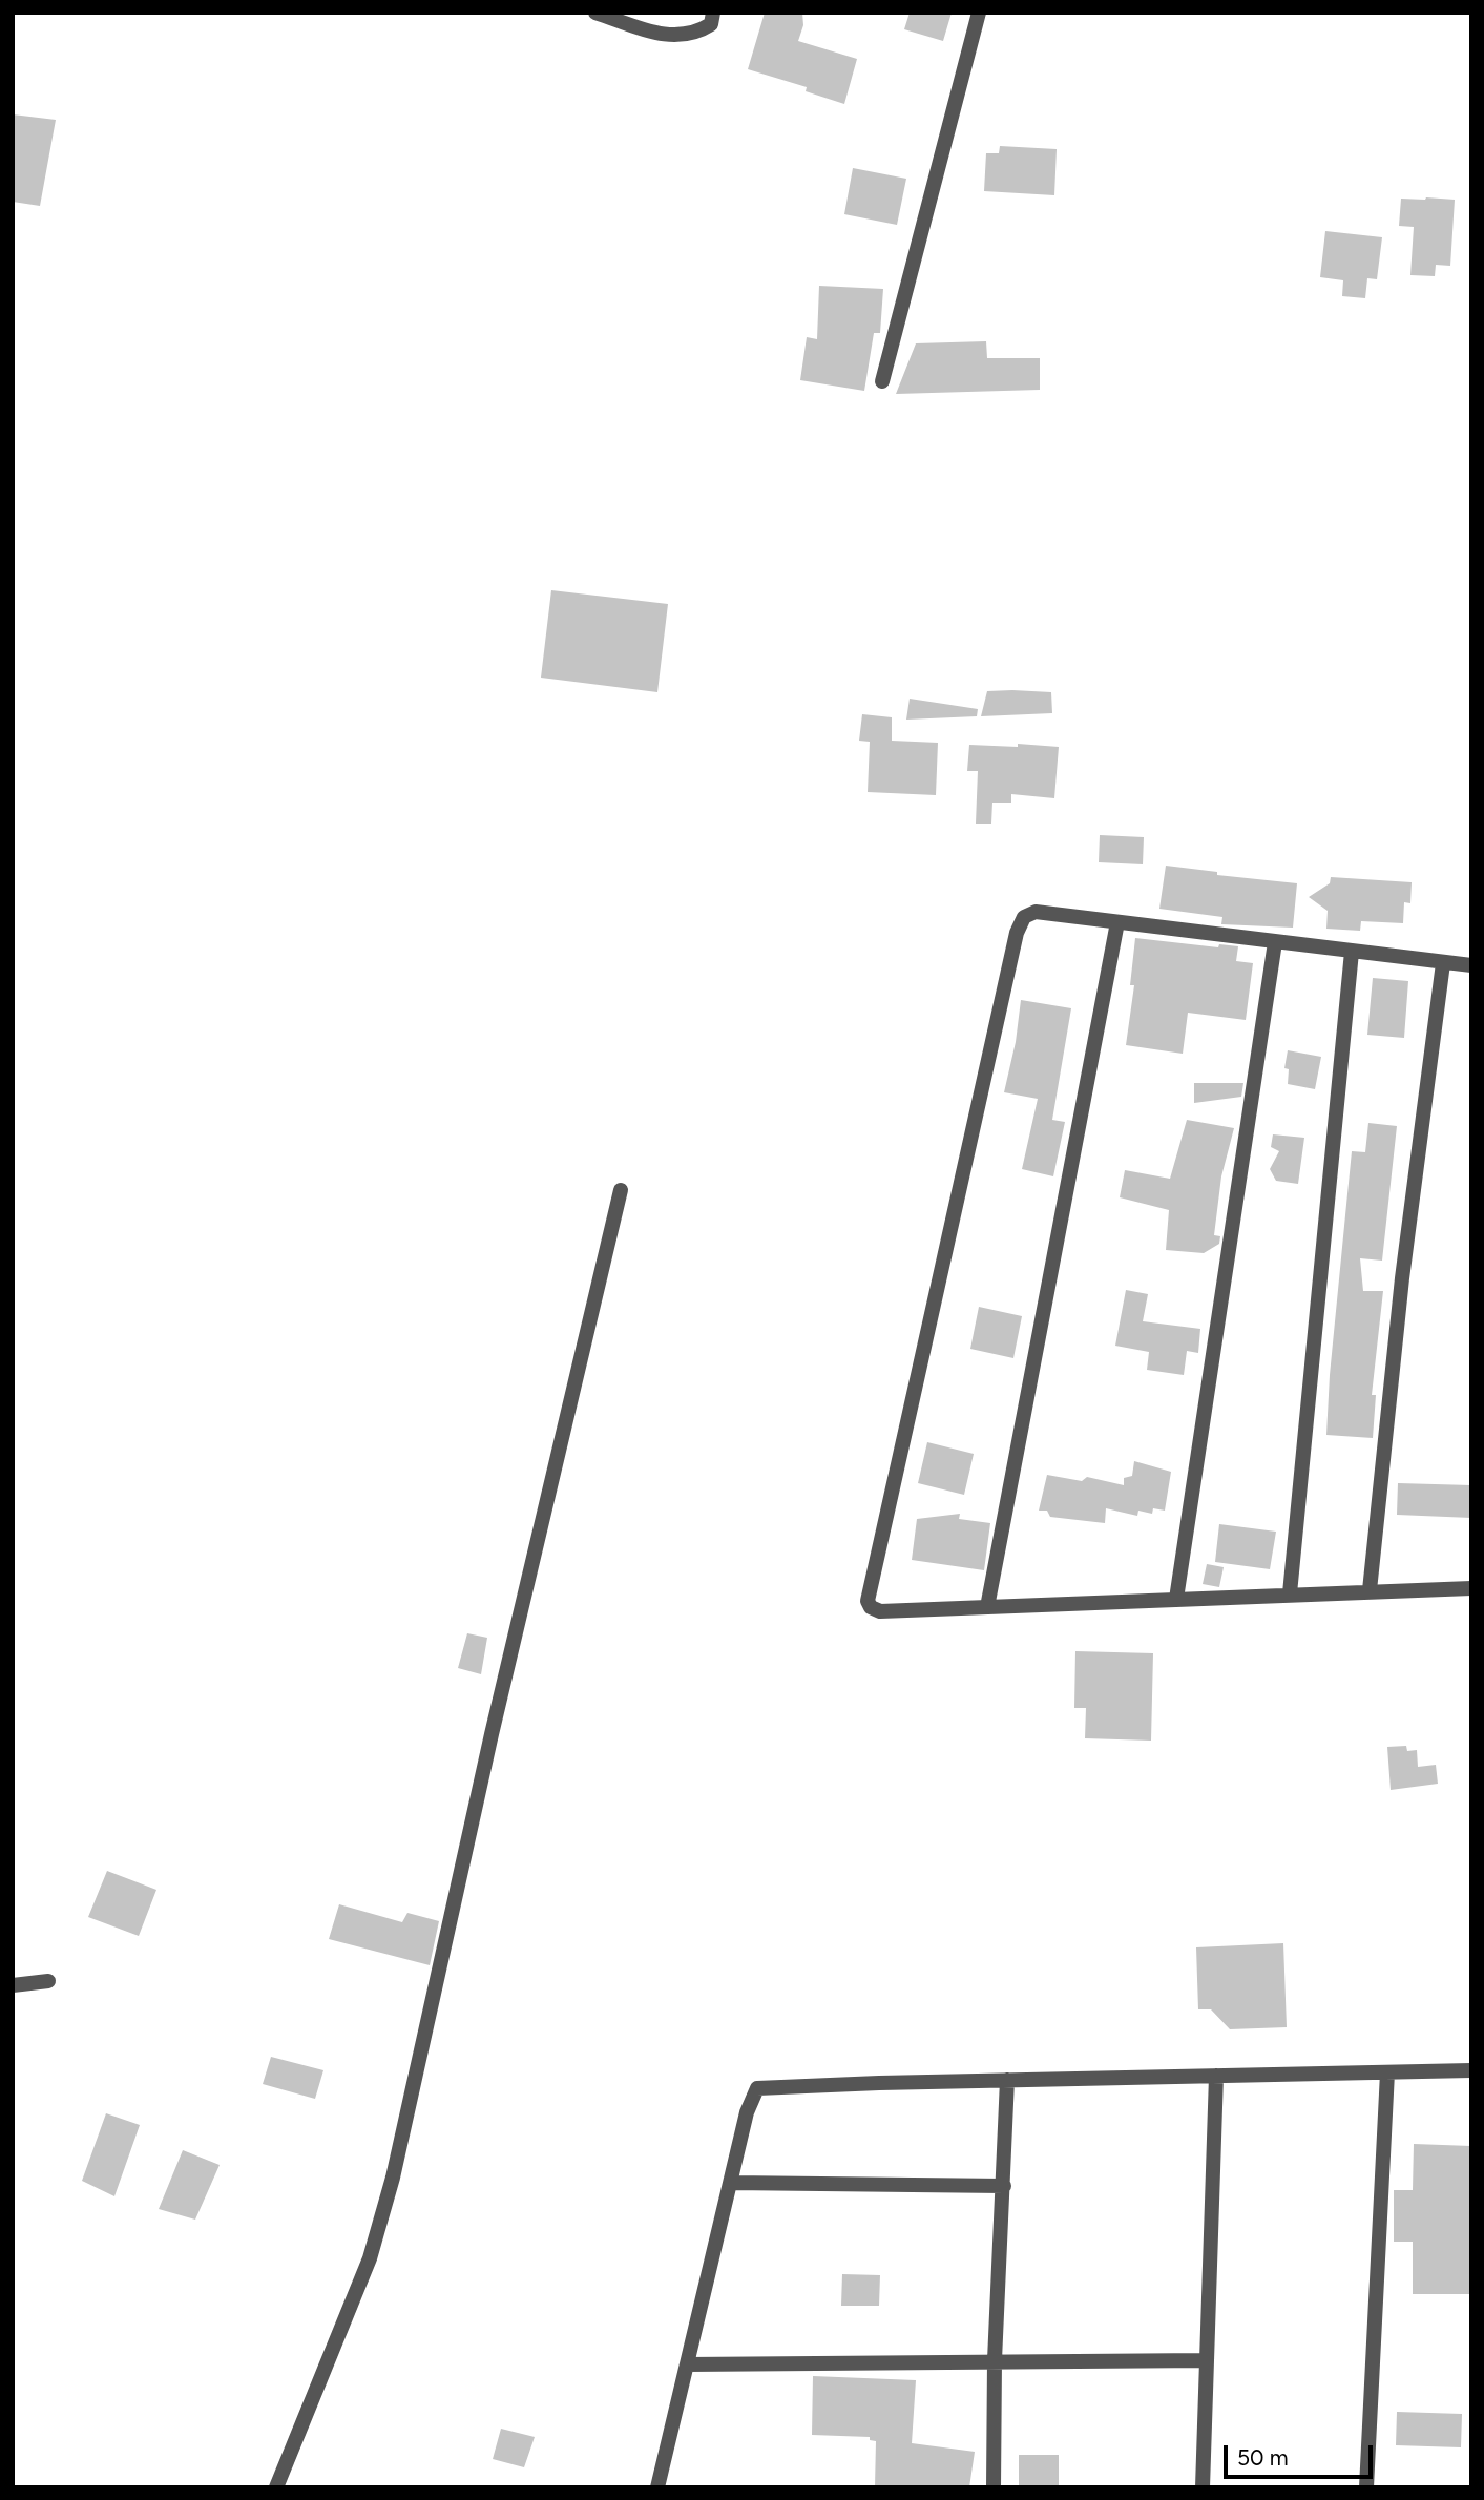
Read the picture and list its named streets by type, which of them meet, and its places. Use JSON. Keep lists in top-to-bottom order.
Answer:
{
  "scale_bar": "50 m"
}
